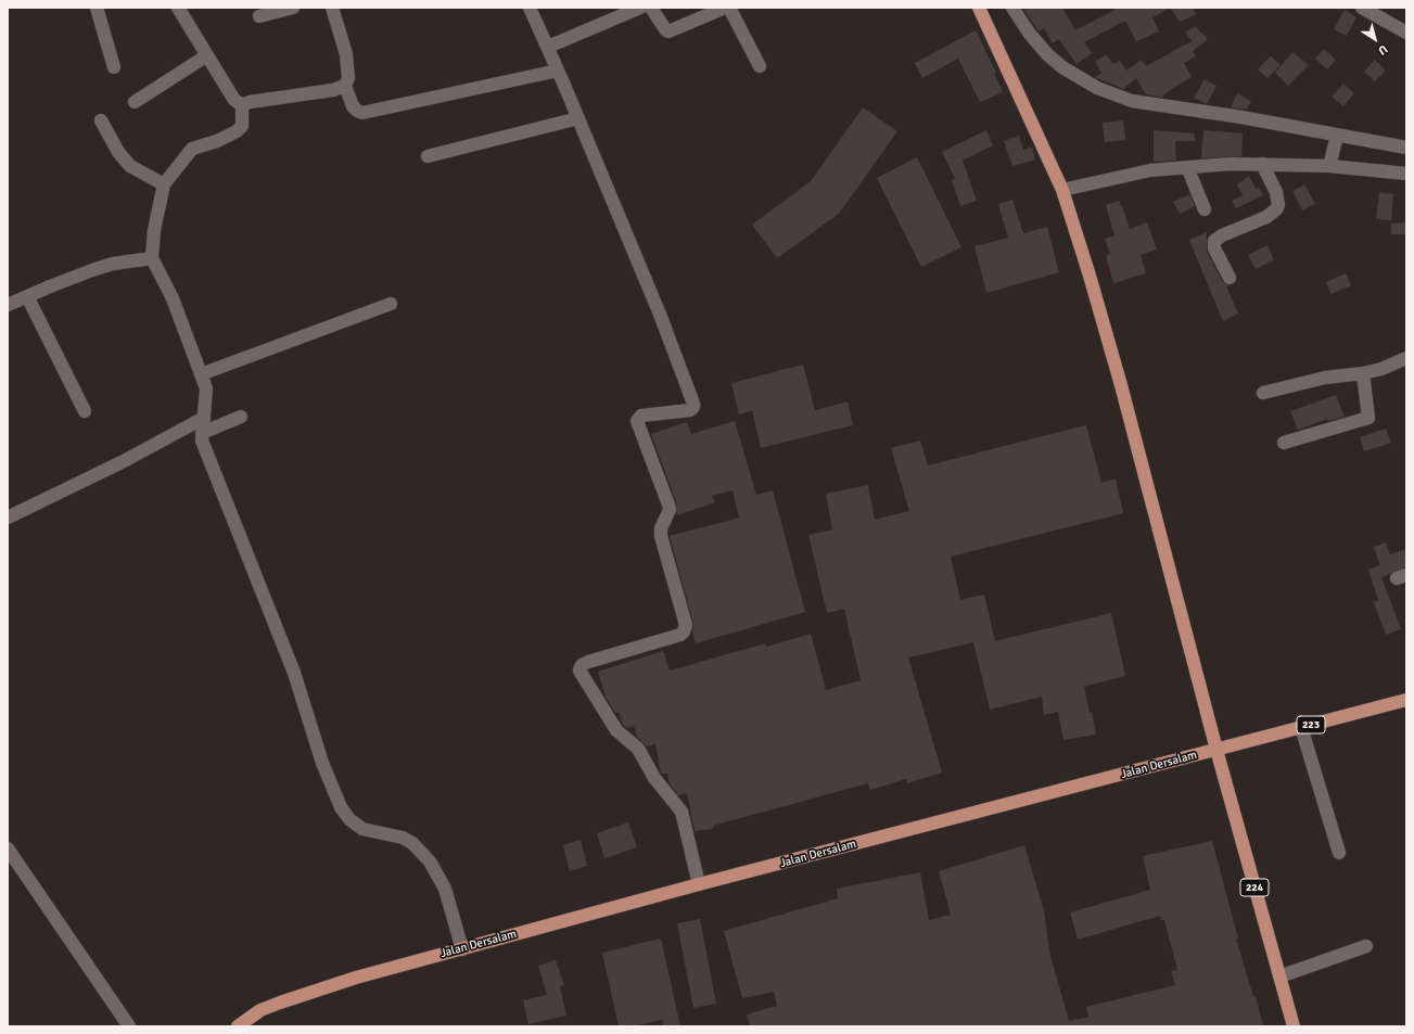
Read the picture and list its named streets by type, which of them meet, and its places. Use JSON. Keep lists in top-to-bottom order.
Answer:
{
  "streets": {
    "main road": ["223", "Jalan Dersalam", "224"]
  },
  "crossings": [
    ["Jalan Dersalam", "224"]
  ],
  "north": "bottom right"
}
